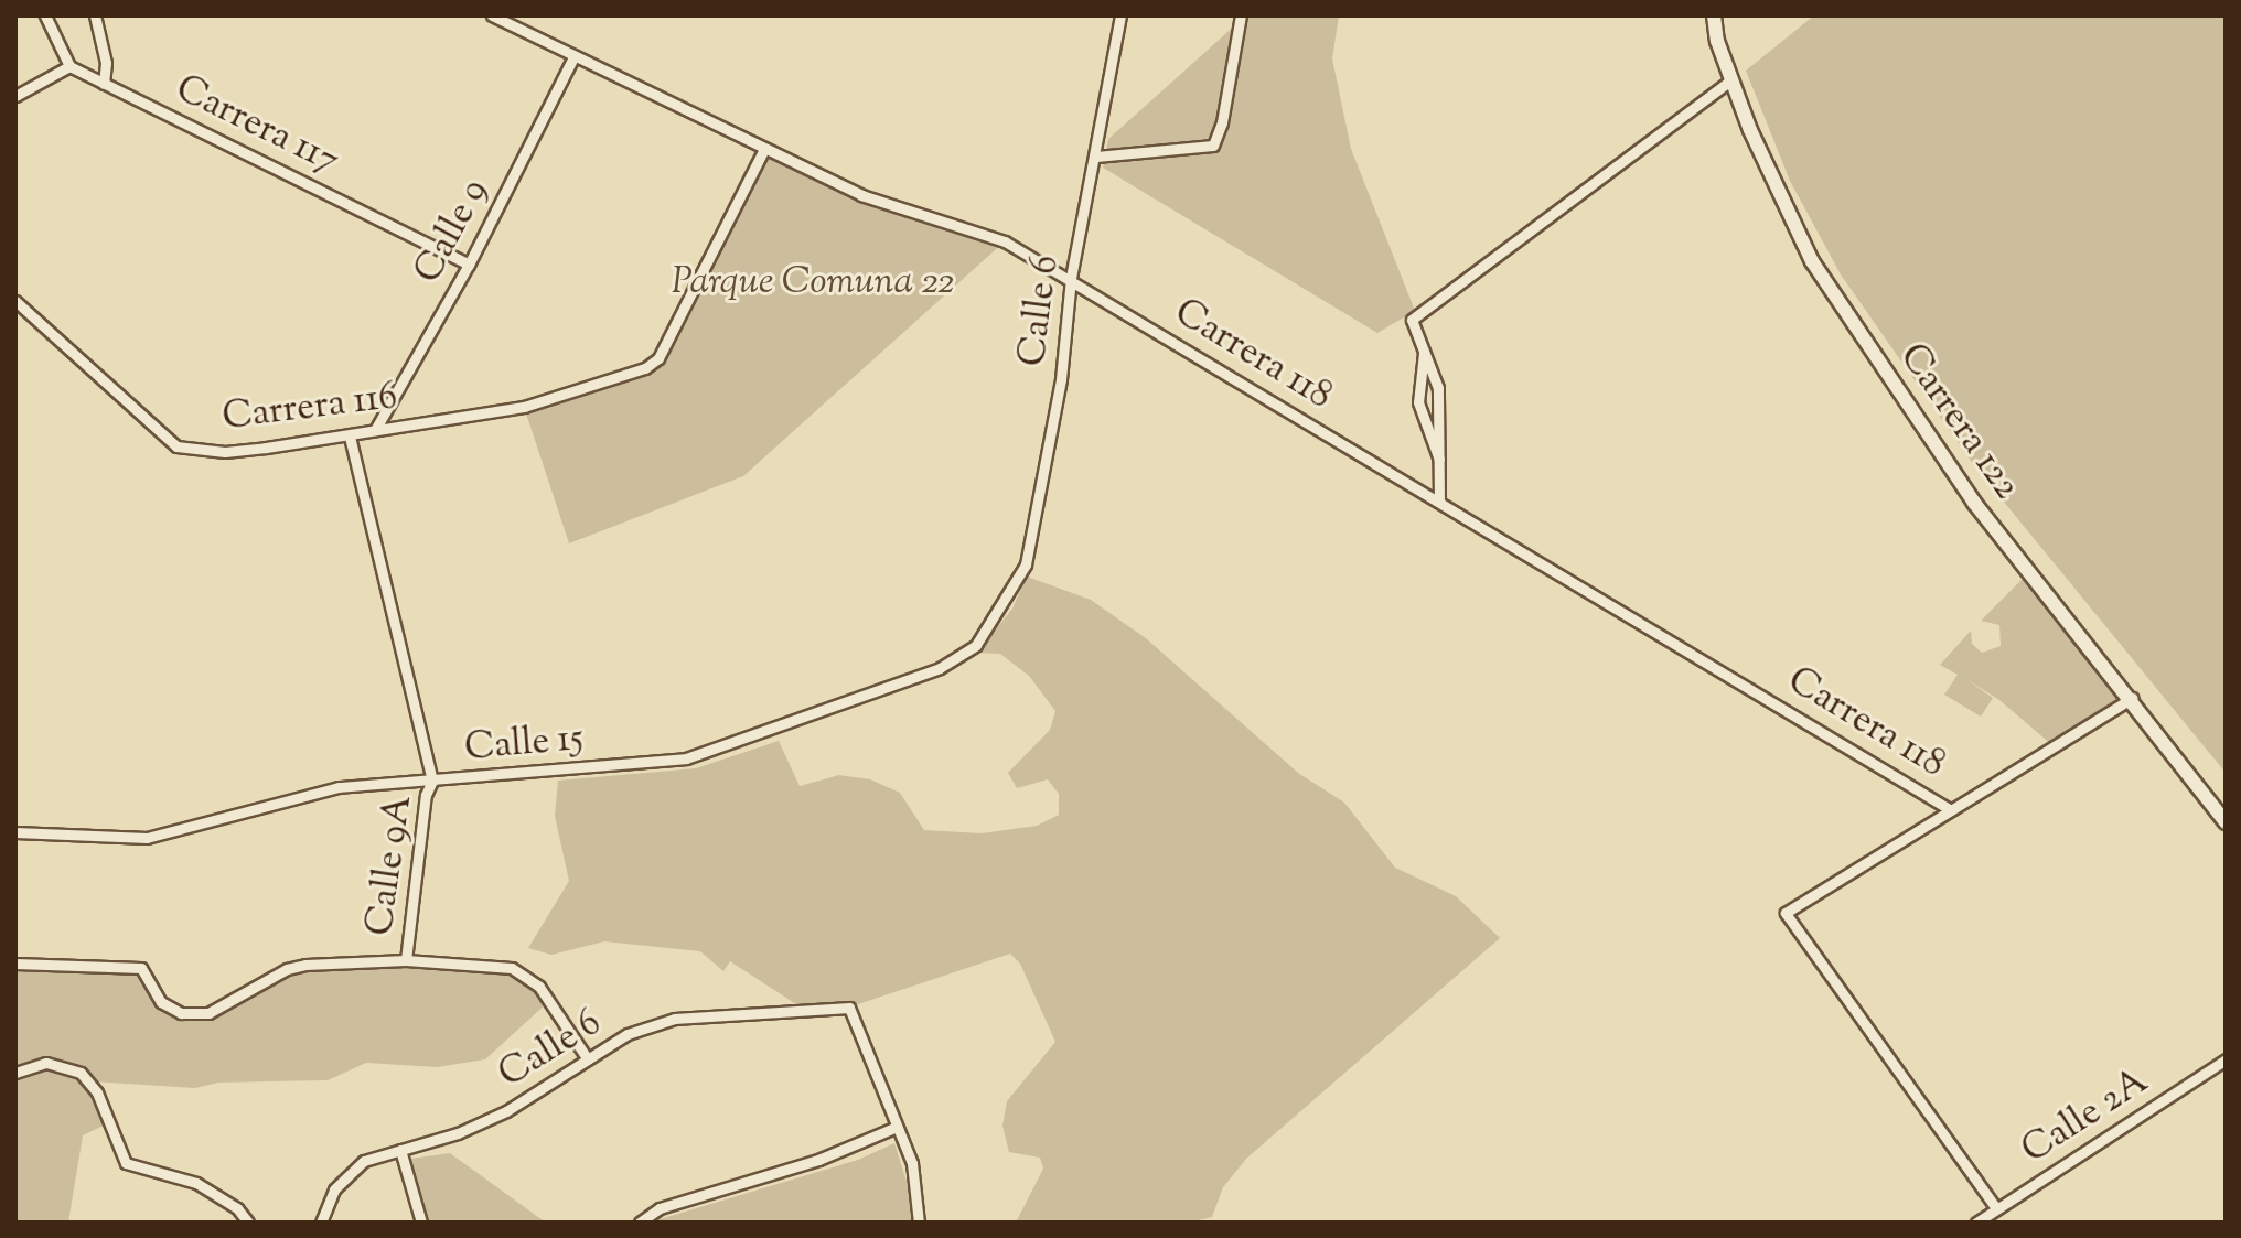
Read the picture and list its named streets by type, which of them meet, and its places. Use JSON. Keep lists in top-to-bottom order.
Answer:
{
  "streets": {
    "street": [
      "Carrera 117",
      "Calle 9",
      "Calle 6",
      "Carrera 118",
      "Carrera 116",
      "Carrera 122",
      "Calle 15",
      "Calle 9A",
      "Calle 2A"
    ]
  },
  "crossings": [
    ["Carrera 117", "Calle 9"],
    ["Calle 9", "Carrera 118"],
    ["Calle 9", "Carrera 116"],
    ["Calle 6", "Carrera 118"],
    ["Calle 6", "Calle 15"],
    ["Carrera 118", "Carrera 116"],
    ["Calle 15", "Calle 9A"]
  ],
  "parks": ["Parque Comuna 22"]
}
